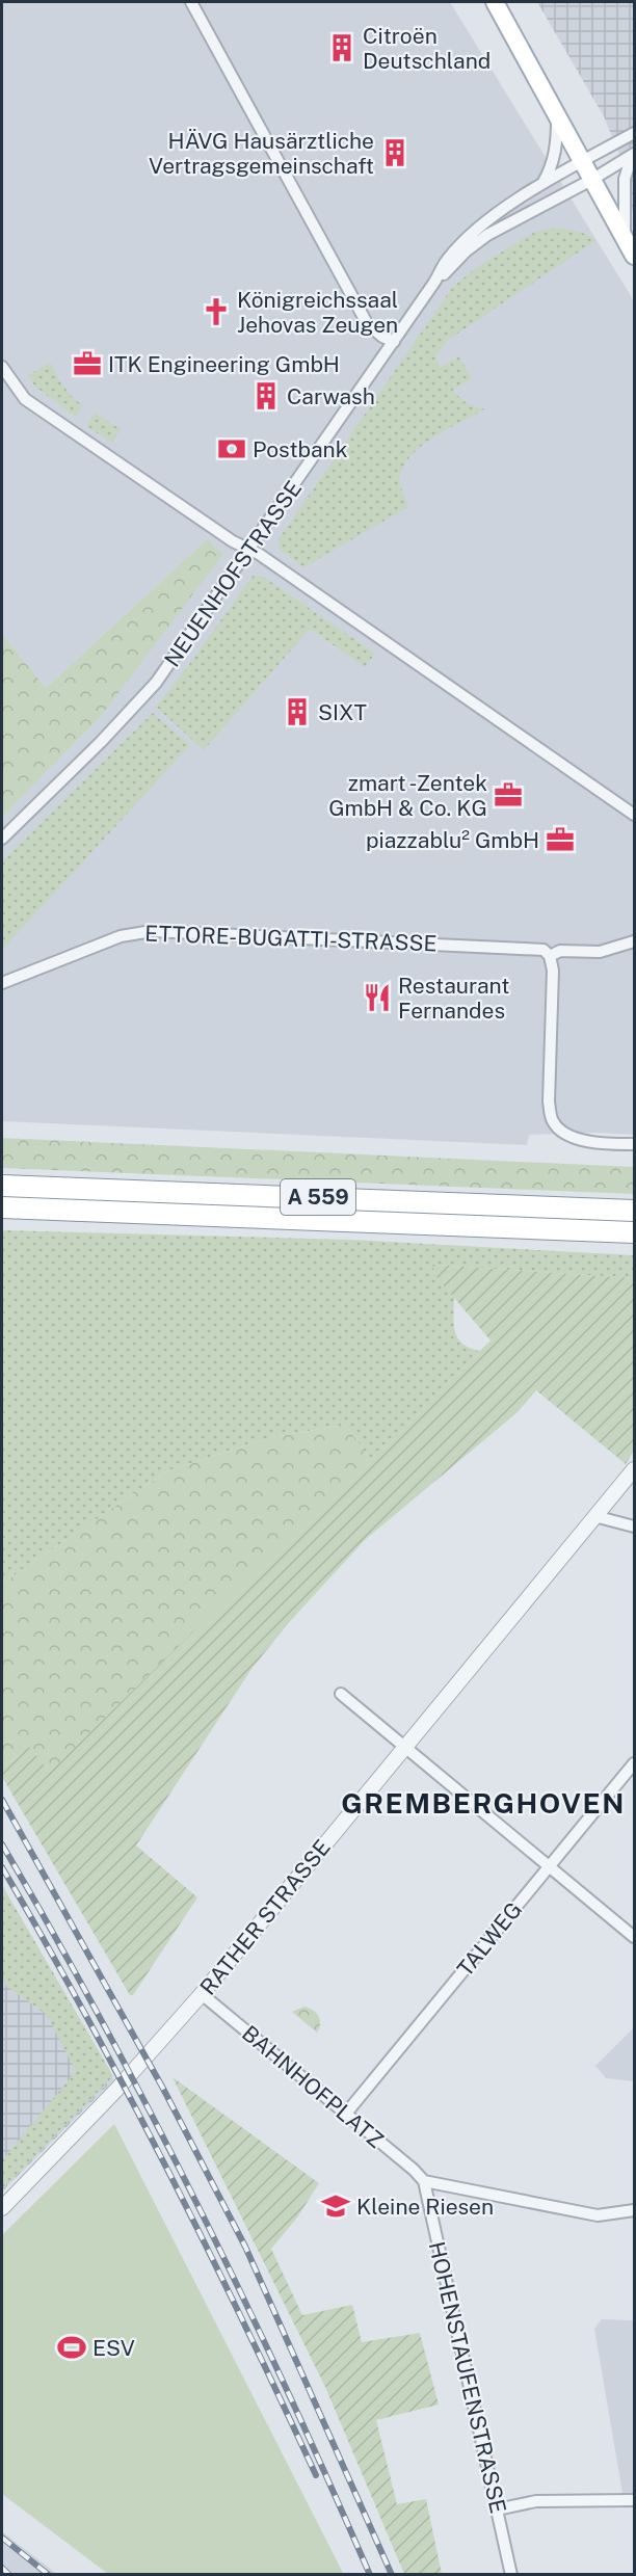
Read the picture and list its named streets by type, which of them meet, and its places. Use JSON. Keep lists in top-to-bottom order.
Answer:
{
  "streets": {
    "highway": ["A 559"],
    "street": [
      "NEUENHOFSTRASSE",
      "ETTORE-BUGATTI-STRASSE",
      "RATHER STRASSE",
      "TALWEG",
      "BAHNHOFPLATZ",
      "HOHENSTAUFENSTRASSE"
    ]
  },
  "crossings": [
    ["RATHER STRASSE", "BAHNHOFPLATZ"],
    ["TALWEG", "BAHNHOFPLATZ"],
    ["BAHNHOFPLATZ", "HOHENSTAUFENSTRASSE"]
  ],
  "districts": ["GREMBERGHOVEN"],
  "places": {
    "building": [
      "Citroën Deutschland",
      "HÄVG Hausärztliche Vertragsgemeinschaft",
      "Carwash",
      "SIXT"
    ],
    "church": ["Königreichssaal Jehovas Zeugen"],
    "office": ["ITK Engineering GmbH", "zmart -Zentek GmbH & Co. KG", "piazzablu² GmbH"],
    "bank": ["Postbank"],
    "restaurant": ["Restaurant Fernandes"],
    "school or university": ["Kleine Riesen"],
    "sports": ["ESV"]
  }
}
